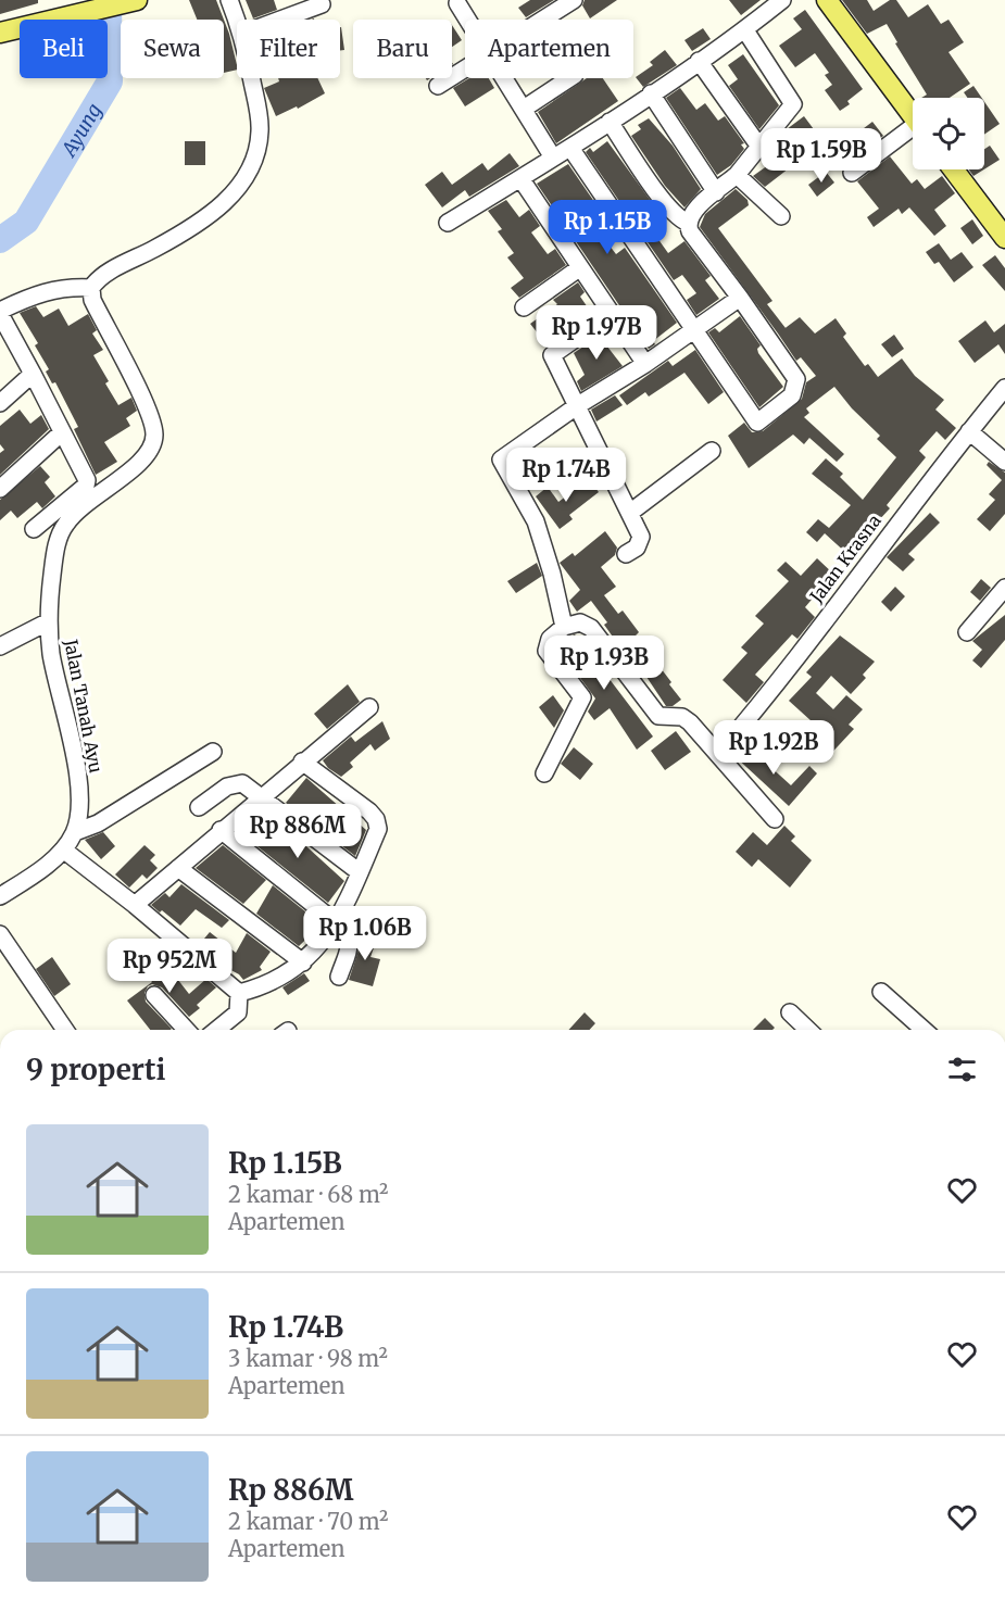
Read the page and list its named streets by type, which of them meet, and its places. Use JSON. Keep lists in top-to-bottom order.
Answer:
{
  "streets": {
    "street": ["Jalan Krasna", "Jalan Tanah Ayu"]
  },
  "water": ["Ayung"],
  "page": {
    "chip": [
      "Beli",
      "Sewa",
      "Filter",
      "Baru",
      "Apartemen"
    ],
    "price": [
      "Rp 1.59B",
      "Rp 1.15B",
      "Rp 1.97B",
      "Rp 1.74B",
      "Rp 1.93B",
      "Rp 1.92B",
      "Rp 886M",
      "Rp 1.06B",
      "Rp 952M"
    ],
    "heading": "9 properti",
    "list": [
      {
        "name": "Rp 1.15B",
        "note": "2 kamar · 68 m² · Apartemen"
      },
      {
        "name": "Rp 1.74B",
        "note": "3 kamar · 98 m² · Apartemen"
      },
      {
        "name": "Rp 886M",
        "note": "2 kamar · 70 m² · Apartemen"
      }
    ]
  }
}
